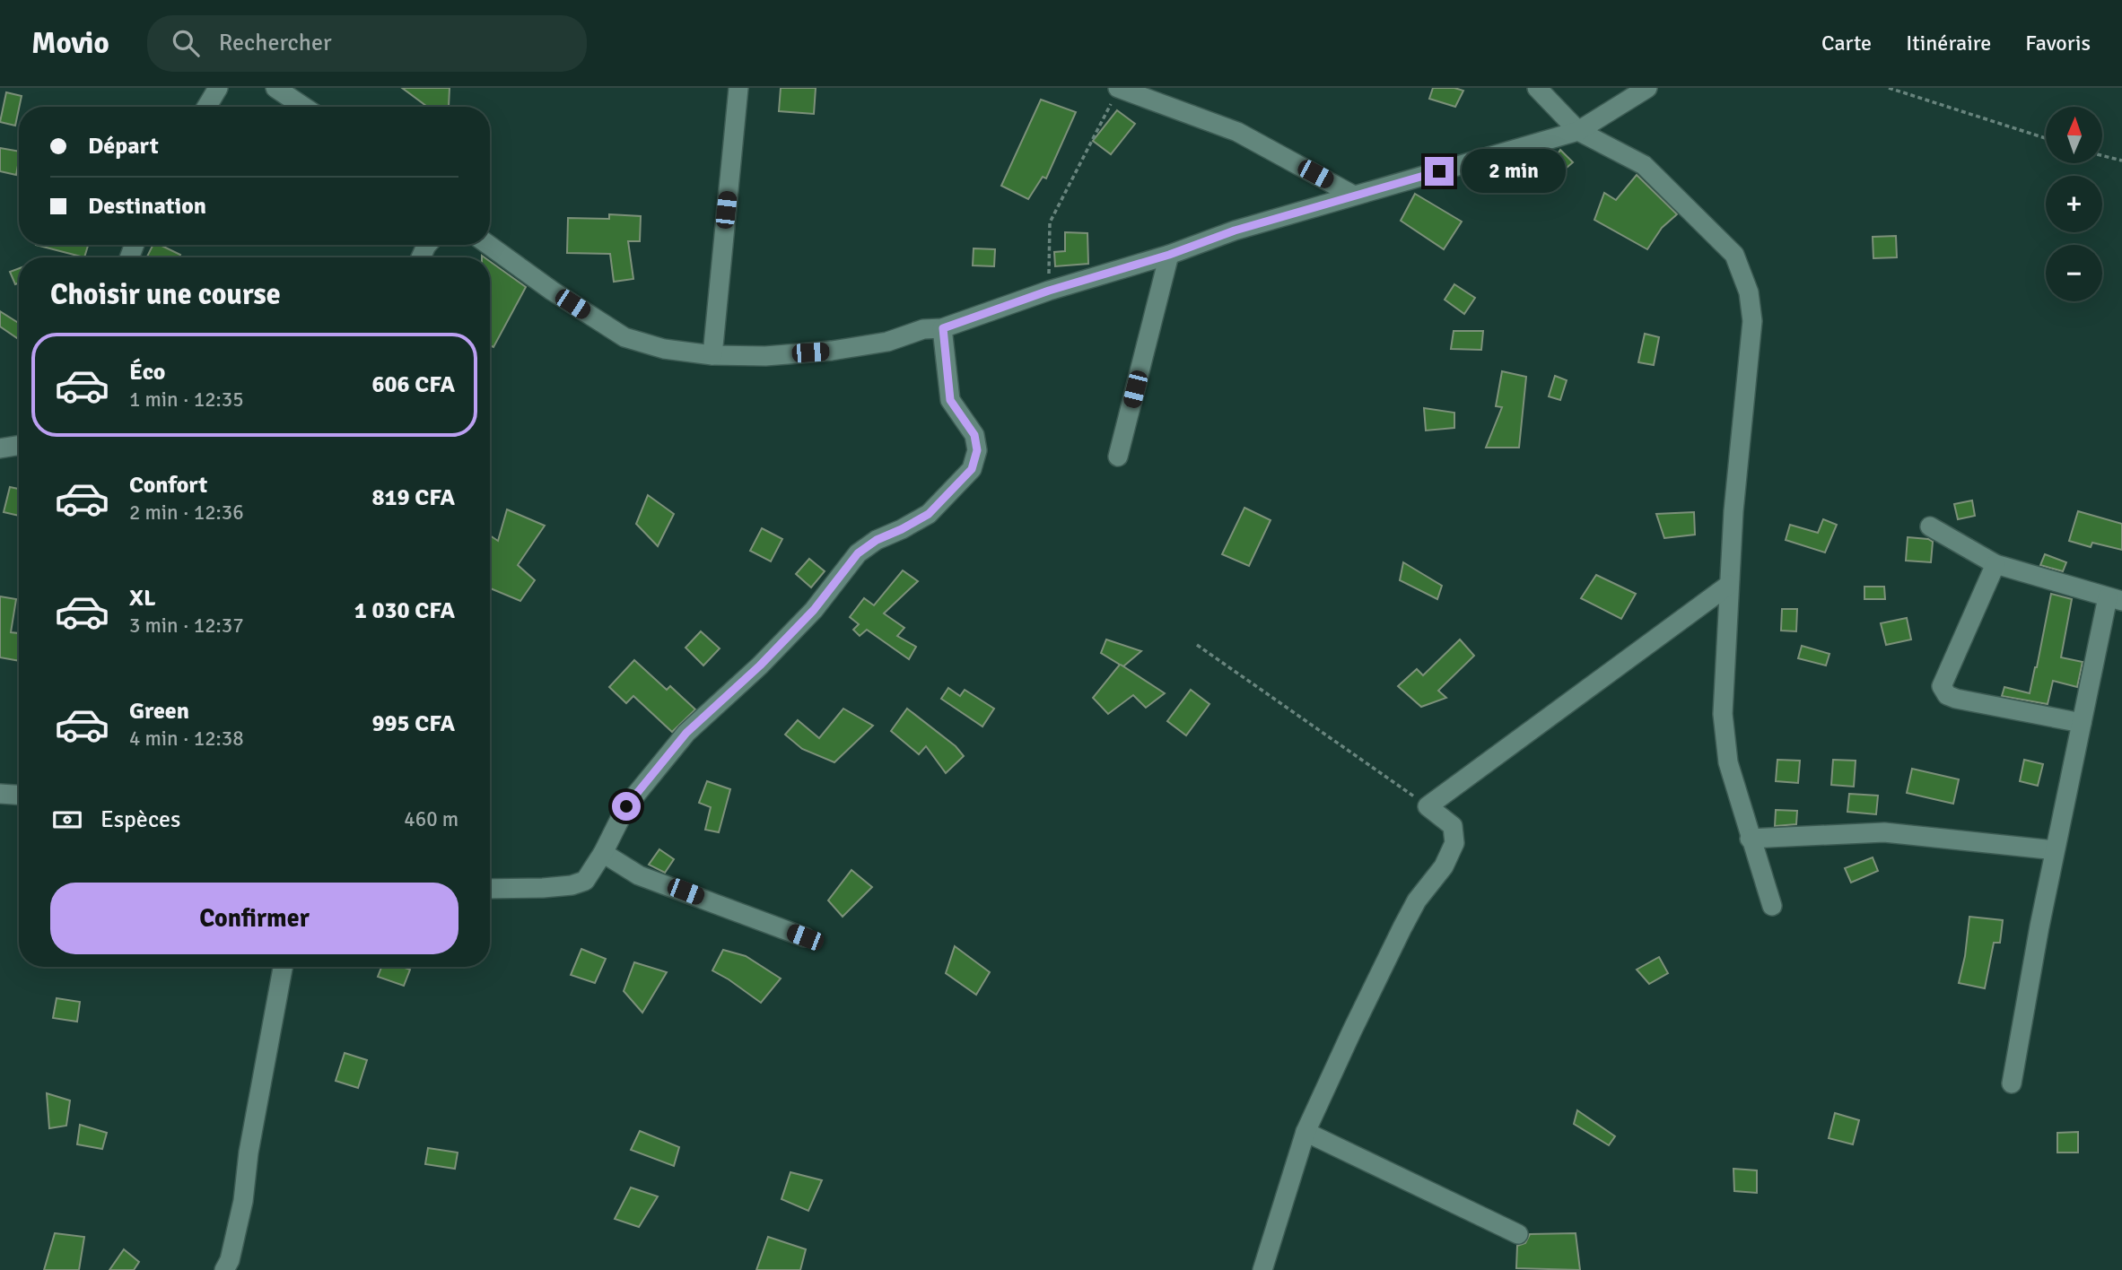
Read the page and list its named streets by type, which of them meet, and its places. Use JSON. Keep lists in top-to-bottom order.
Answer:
{
  "north": "top",
  "page": {
    "header": "Movio",
    "search": "Rechercher",
    "nav": ["Carte", "Itinéraire", "Favoris"],
    "map_buttons": ["+", "−"],
    "banner": ["Départ", "Destination"],
    "bubble": "2 min",
    "heading": "Choisir une course",
    "list": [
      {
        "name": "Éco",
        "note": "1 min · 12:35",
        "value": "606 CFA"
      },
      {
        "name": "Confort",
        "note": "2 min · 12:36",
        "value": "819 CFA"
      },
      {
        "name": "XL",
        "note": "3 min · 12:37",
        "value": "1 030 CFA"
      },
      {
        "name": "Green",
        "note": "4 min · 12:38",
        "value": "995 CFA"
      }
    ],
    "pay": ["Espèces", "460 m"],
    "buttons": "Confirmer"
  }
}
